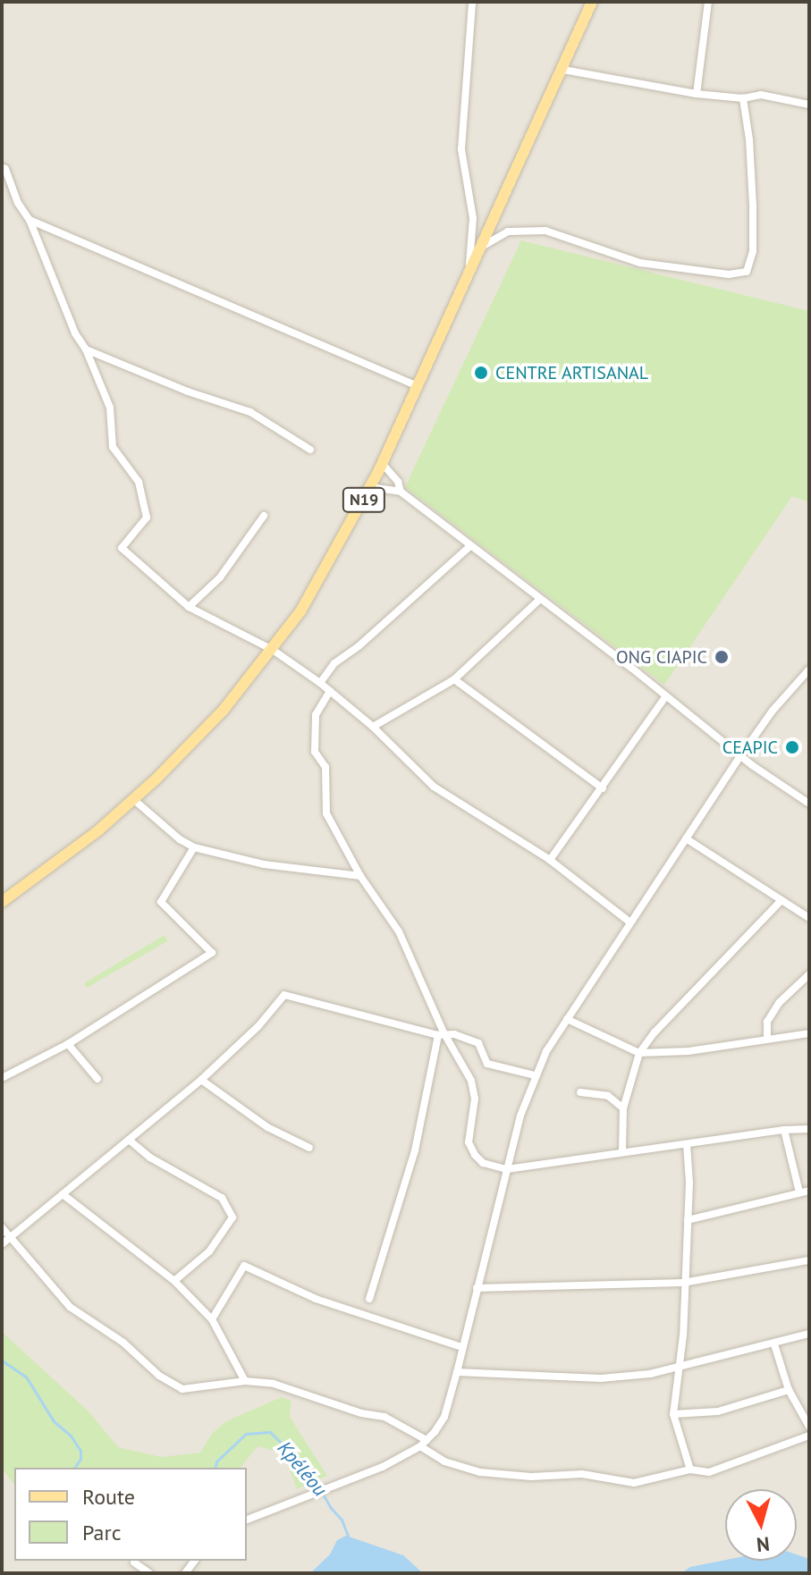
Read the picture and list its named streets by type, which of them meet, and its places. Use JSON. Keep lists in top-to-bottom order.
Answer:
{
  "streets": {
    "main road": ["N19"]
  },
  "water": ["Kpéléou"],
  "places": ["CENTRE ARTISANAL", "ONG CIAPIC", "CEAPIC"],
  "legend": ["Route", "Parc"],
  "north": "bottom"
}
